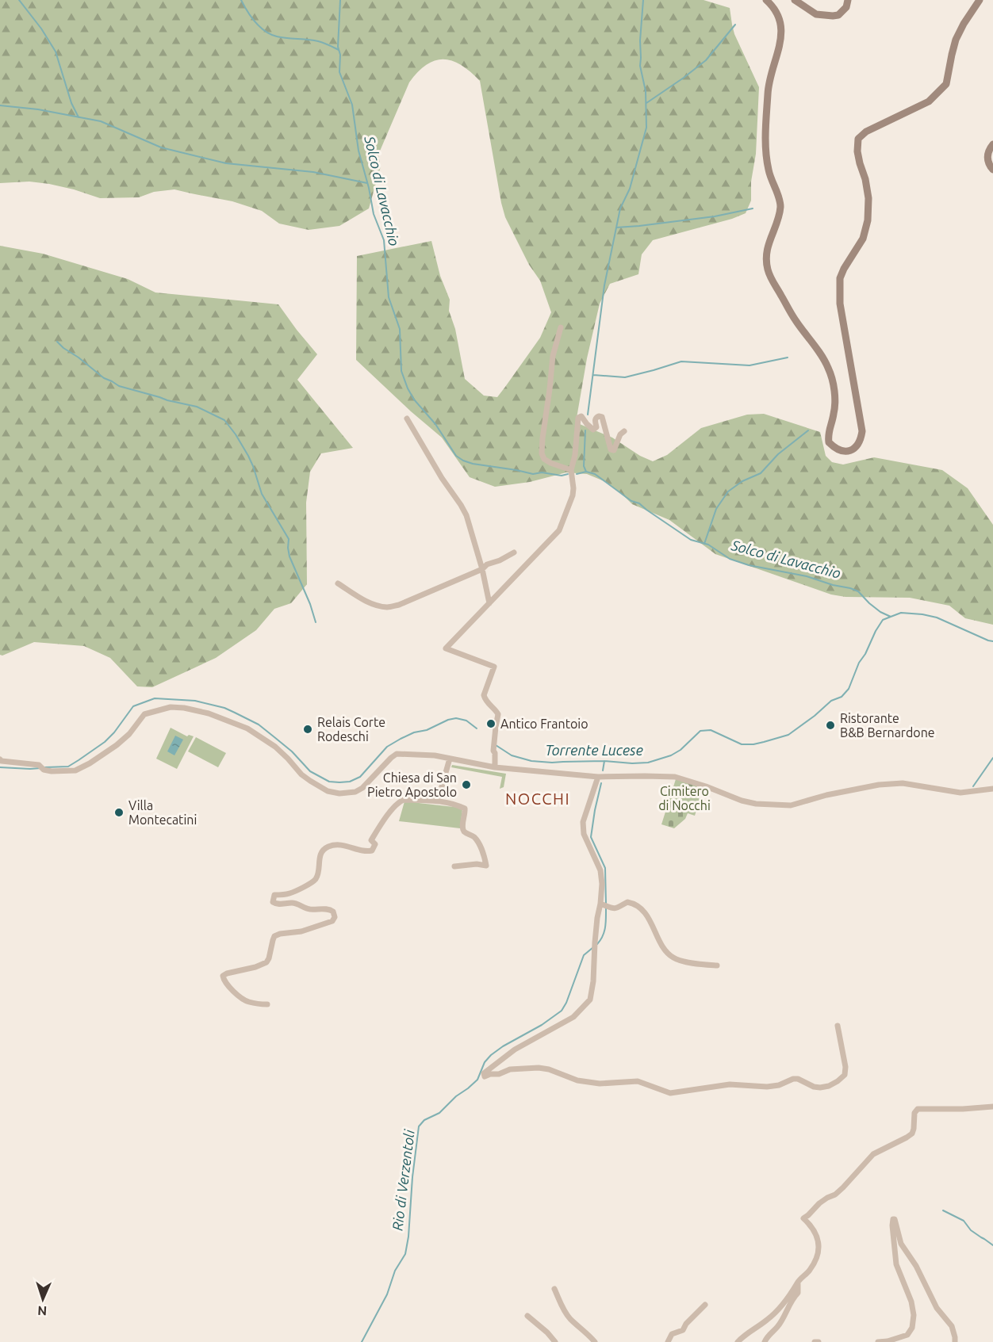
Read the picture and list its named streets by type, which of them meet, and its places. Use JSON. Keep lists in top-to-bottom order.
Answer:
{
  "districts": ["NOCCHI"],
  "water": ["Solco di Lavacchio", "Torrente Lucese", "Rio di Verzentoli"],
  "parks": ["Cimitero di Nocchi"],
  "places": [
    "Antico Frantoio",
    "Ristorante B&B Bernardone",
    "Relais Corte Rodeschi",
    "Chiesa di San Pietro Apostolo",
    "Villa Montecatini"
  ],
  "north": "bottom"
}
